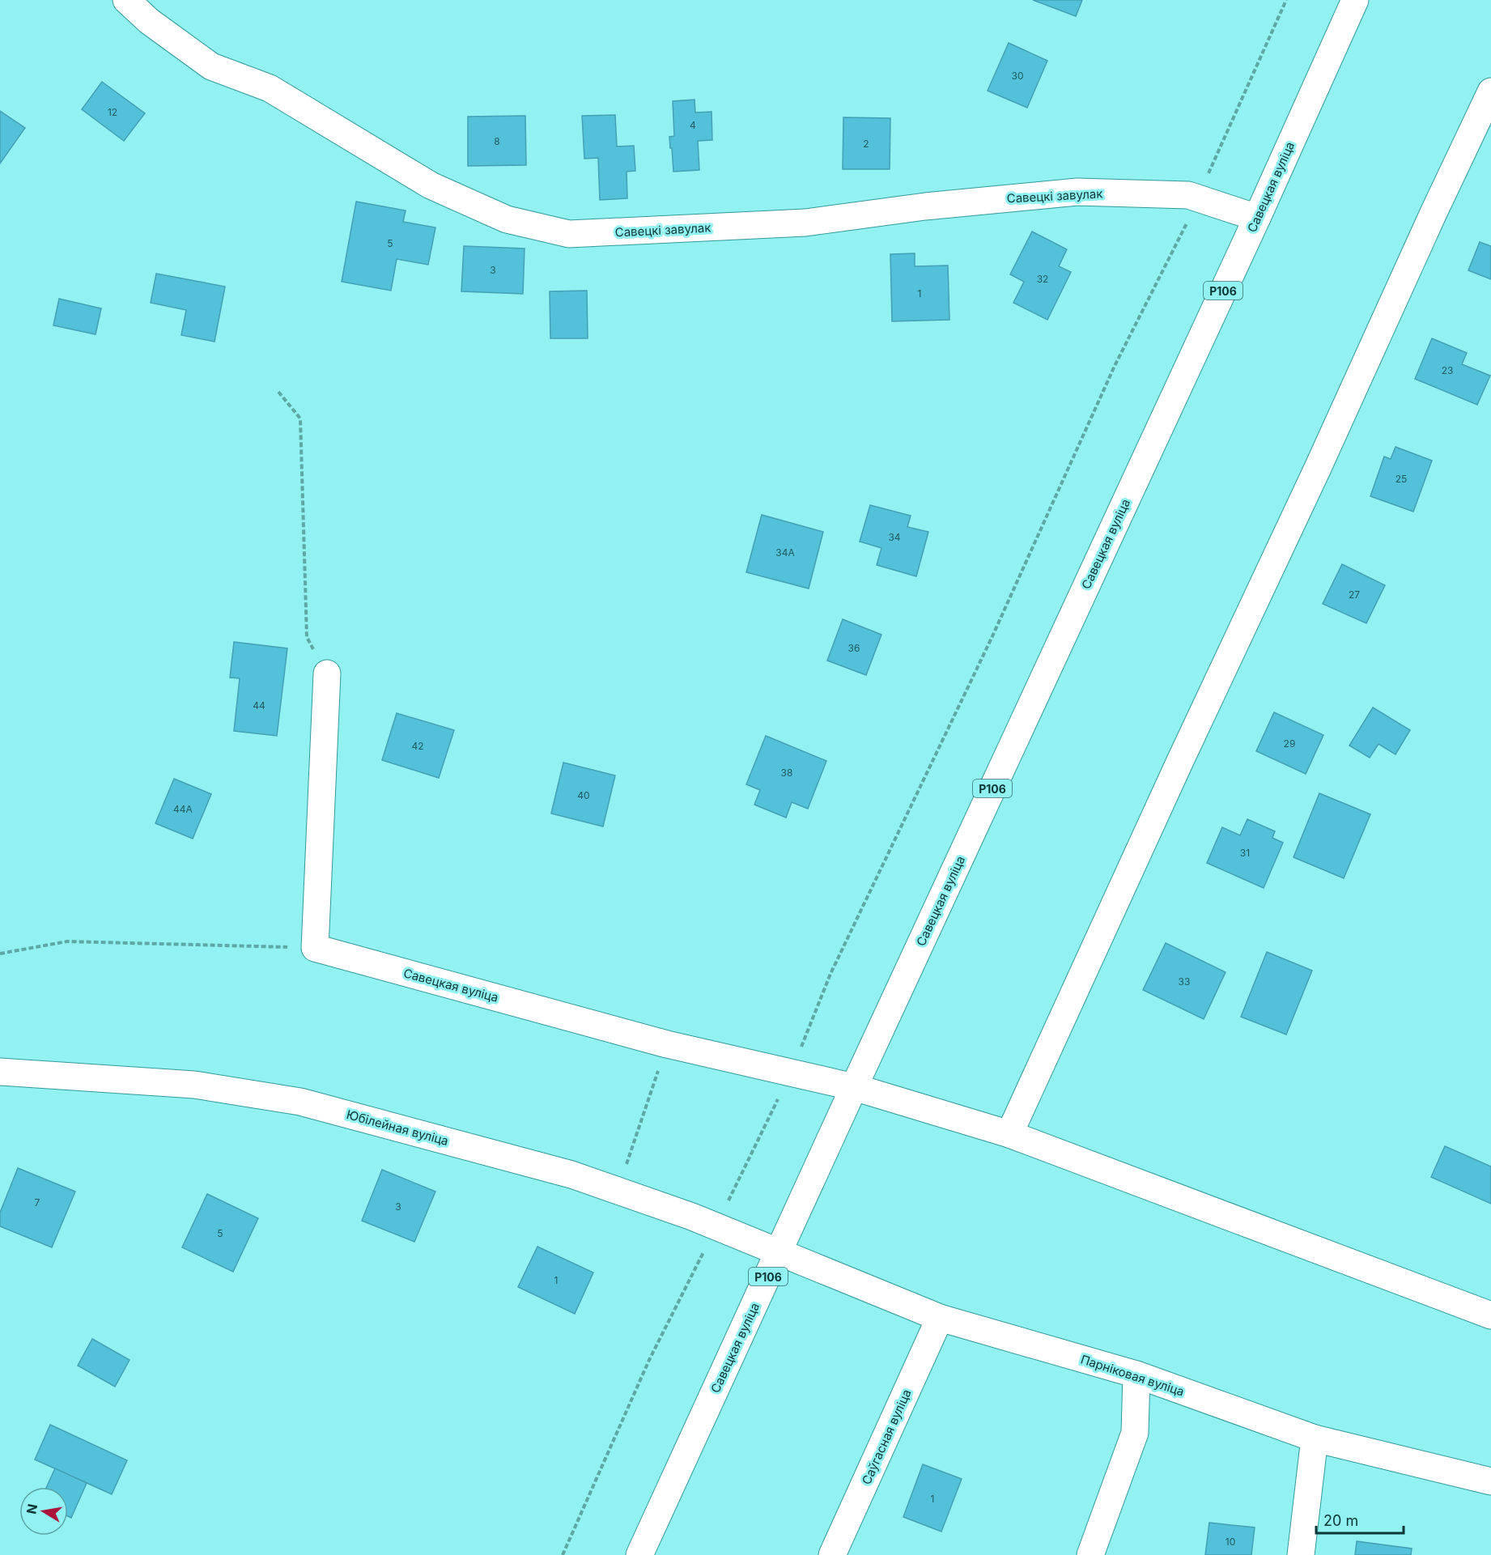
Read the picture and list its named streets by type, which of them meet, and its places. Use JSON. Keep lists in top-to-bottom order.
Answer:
{
  "streets": {
    "street": [
      "Савецкая вуліца",
      "Савецкі завулак",
      "Р106",
      "Юбілейная вуліца",
      "Парніковая вуліца",
      "Саўгасная вуліца"
    ]
  },
  "crossings": [
    ["Савецкая вуліца", "Савецкі завулак"],
    ["Савецкая вуліца", "Юбілейная вуліца"],
    ["Савецкая вуліца", "Парніковая вуліца"],
    ["Юбілейная вуліца", "Парніковая вуліца"],
    ["Парніковая вуліца", "Саўгасная вуліца"]
  ],
  "house_numbers": [
    "30",
    "12",
    "4",
    "8",
    "2",
    "5",
    "3",
    "32",
    "1",
    "23",
    "25",
    "34",
    "34А",
    "27",
    "36",
    "44",
    "29",
    "42",
    "38",
    "40",
    "44А",
    "31",
    "33",
    "7",
    "3",
    "5",
    "1",
    "1",
    "10"
  ],
  "scale_bar": "20 m",
  "north": "left"
}
